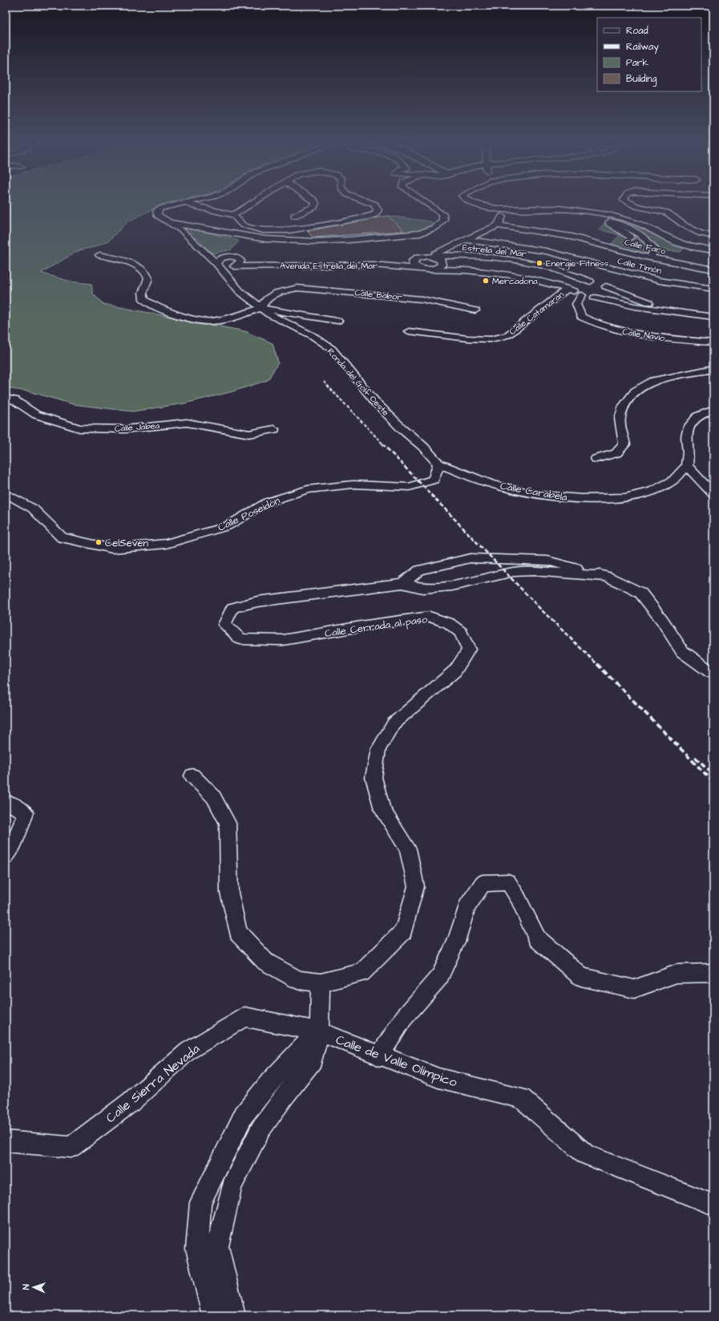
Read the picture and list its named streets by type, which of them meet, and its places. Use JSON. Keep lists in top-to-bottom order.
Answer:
{
  "streets": {
    "street": [
      "Calle Faro",
      "Estrella del Mar",
      "Avenida Estrella del Mar",
      "Calle Timón",
      "Calle Babor",
      "Calle Catamarán",
      "Calle Navío",
      "Ronda del Golf Oeste",
      "Calle Jabea",
      "Calle Carabela",
      "Calle Poseidón",
      "Calle Cerrada al paso",
      "Calle de Valle Olímpico",
      "Calle Sierra Nevada"
    ]
  },
  "crossings": [
    ["Estrella del Mar", "Avenida Estrella del Mar"],
    ["Avenida Estrella del Mar", "Calle Catamarán"],
    ["Avenida Estrella del Mar", "Calle Navío"],
    ["Avenida Estrella del Mar", "Ronda del Golf Oeste"],
    ["Calle Babor", "Ronda del Golf Oeste"],
    ["Calle Catamarán", "Calle Navío"],
    ["Ronda del Golf Oeste", "Calle Carabela"],
    ["Ronda del Golf Oeste", "Calle Poseidón"],
    ["Calle Carabela", "Calle Poseidón"],
    ["Calle de Valle Olímpico", "Calle Sierra Nevada"]
  ],
  "places": ["Energie Fitness", "Mercadona", "CelSeven"],
  "legend": [
    "Road",
    "Railway",
    "Park",
    "Building"
  ],
  "north": "left"
}
